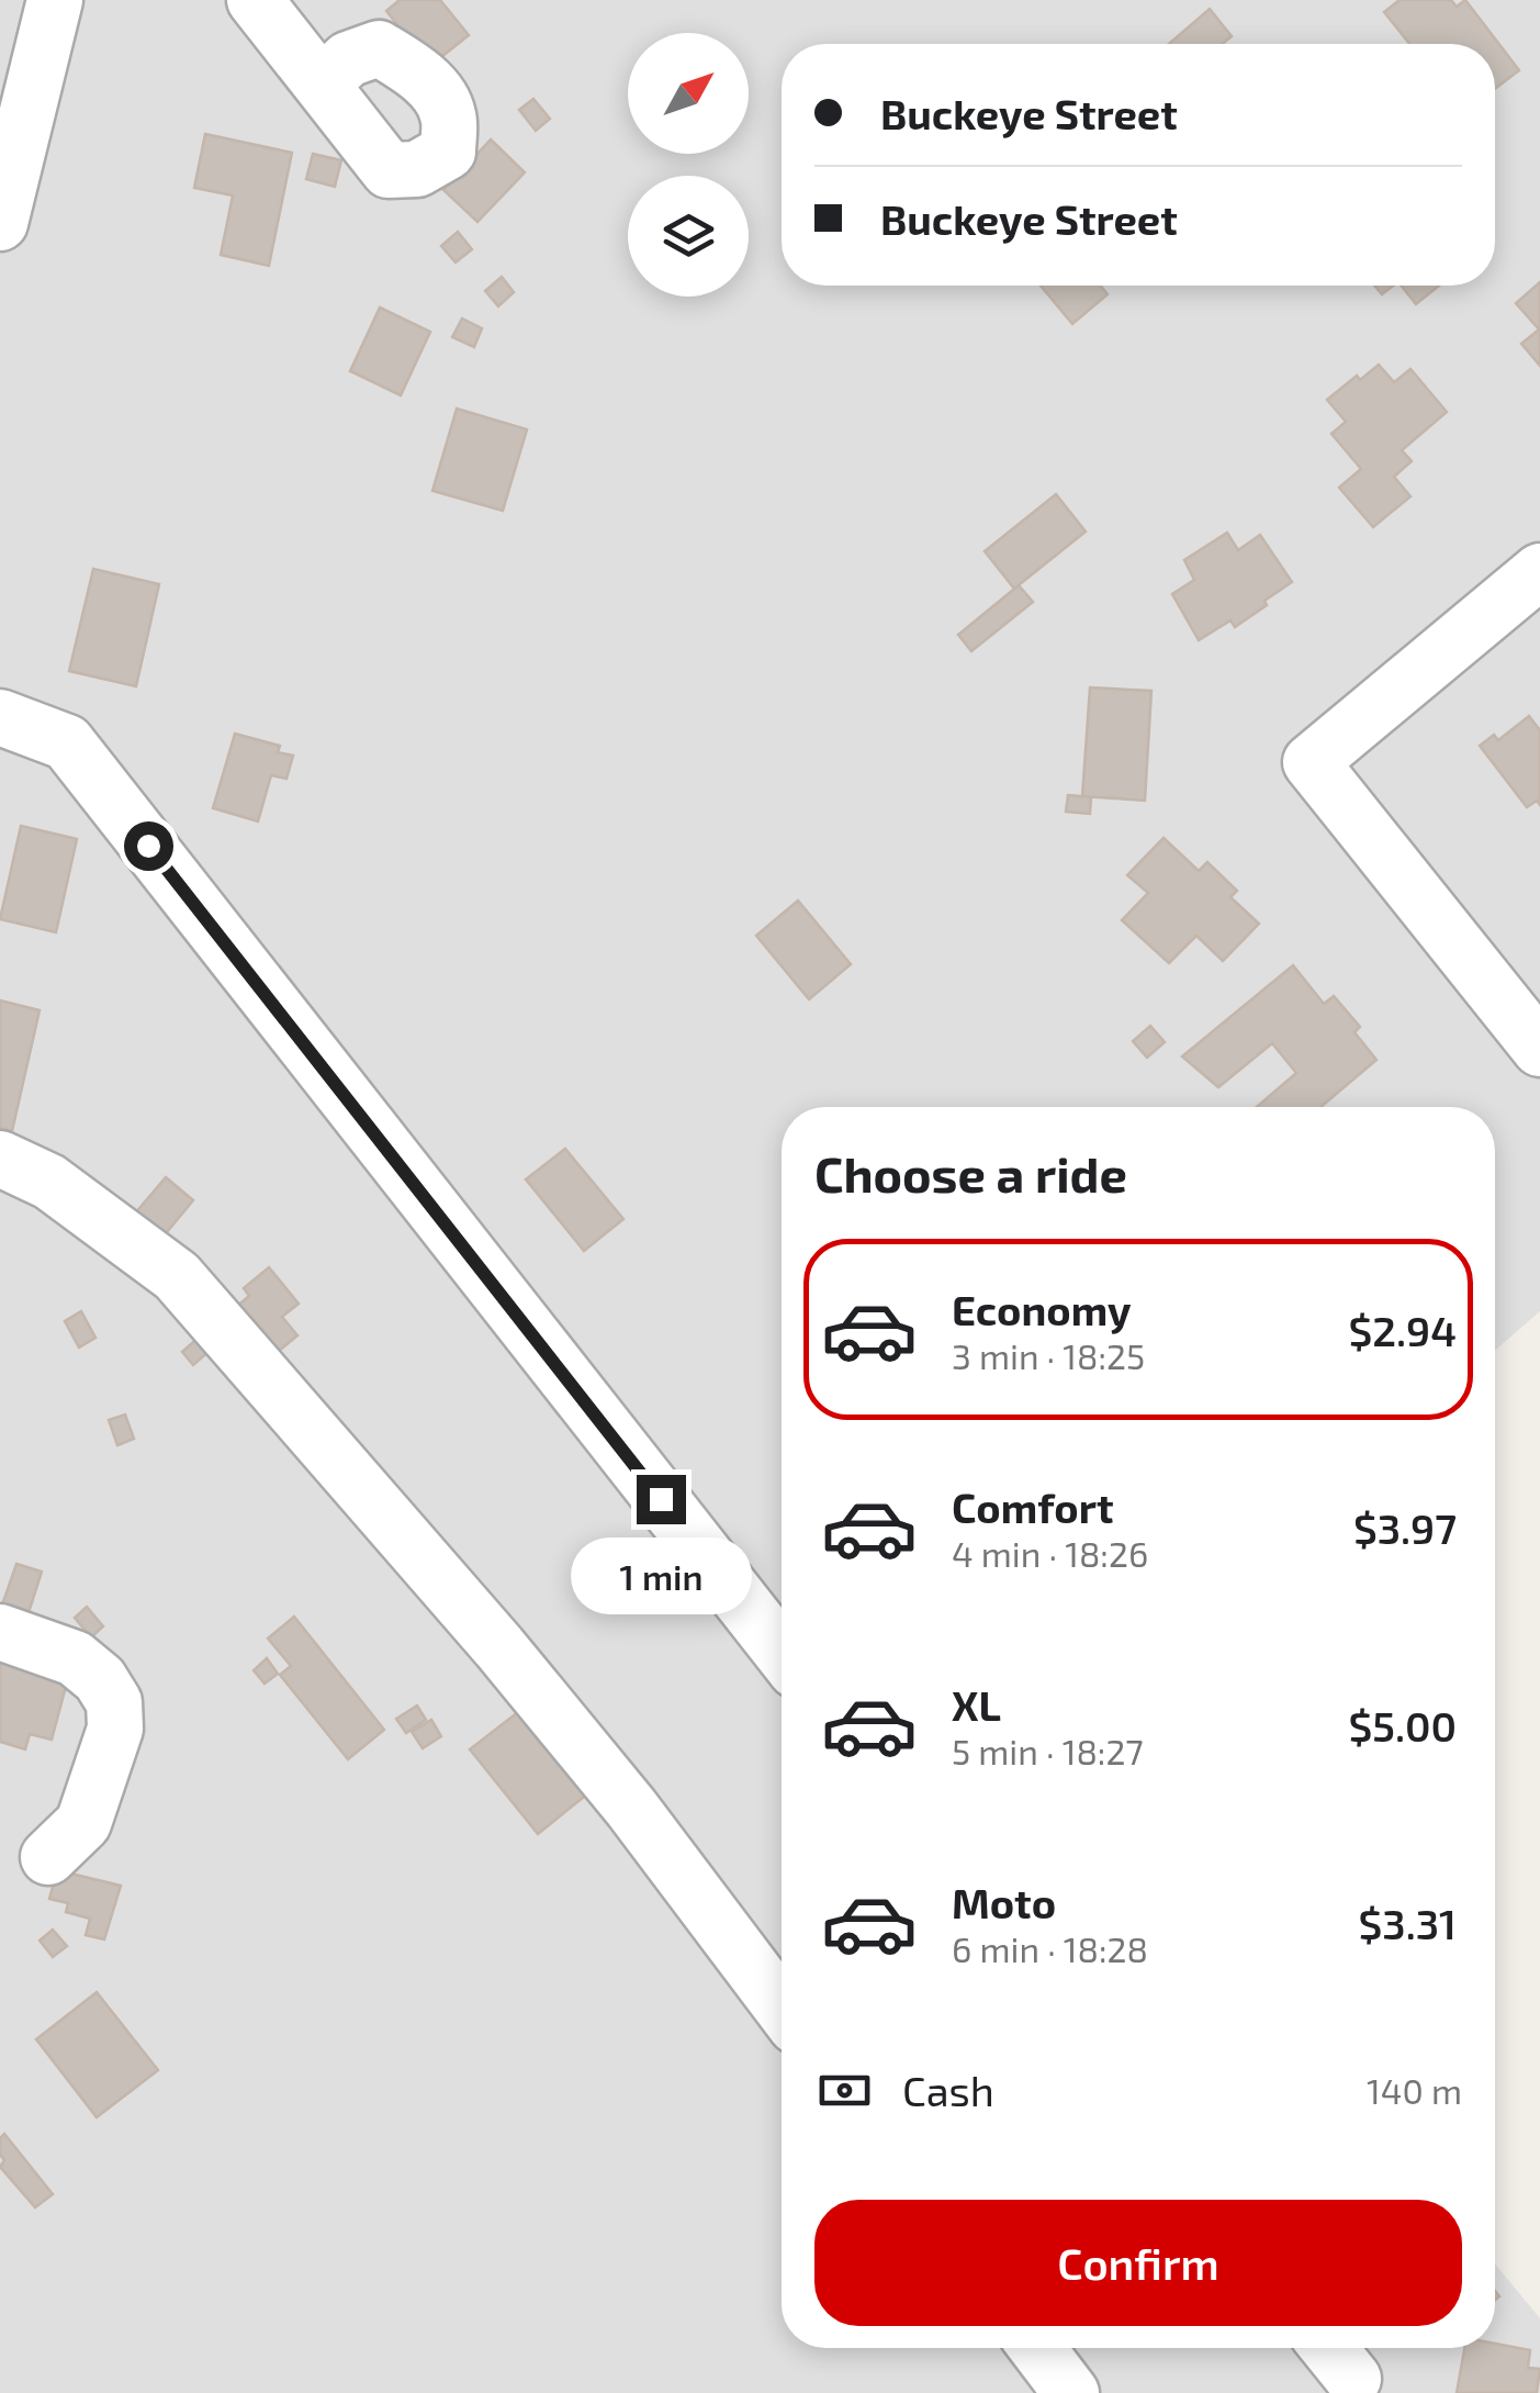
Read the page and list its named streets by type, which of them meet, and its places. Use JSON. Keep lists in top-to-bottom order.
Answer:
{
  "north": "top right",
  "page": {
    "banner": ["Buckeye Street", "Buckeye Street"],
    "heading": "Choose a ride",
    "list": [
      {
        "name": "Economy",
        "note": "3 min · 18:25",
        "value": "$2.94"
      },
      {
        "name": "Comfort",
        "note": "4 min · 18:26",
        "value": "$3.97"
      },
      {
        "name": "XL",
        "note": "5 min · 18:27",
        "value": "$5.00"
      },
      {
        "name": "Moto",
        "note": "6 min · 18:28",
        "value": "$3.31"
      }
    ],
    "bubble": "1 min",
    "pay": ["Cash", "140 m"],
    "buttons": "Confirm"
  }
}
